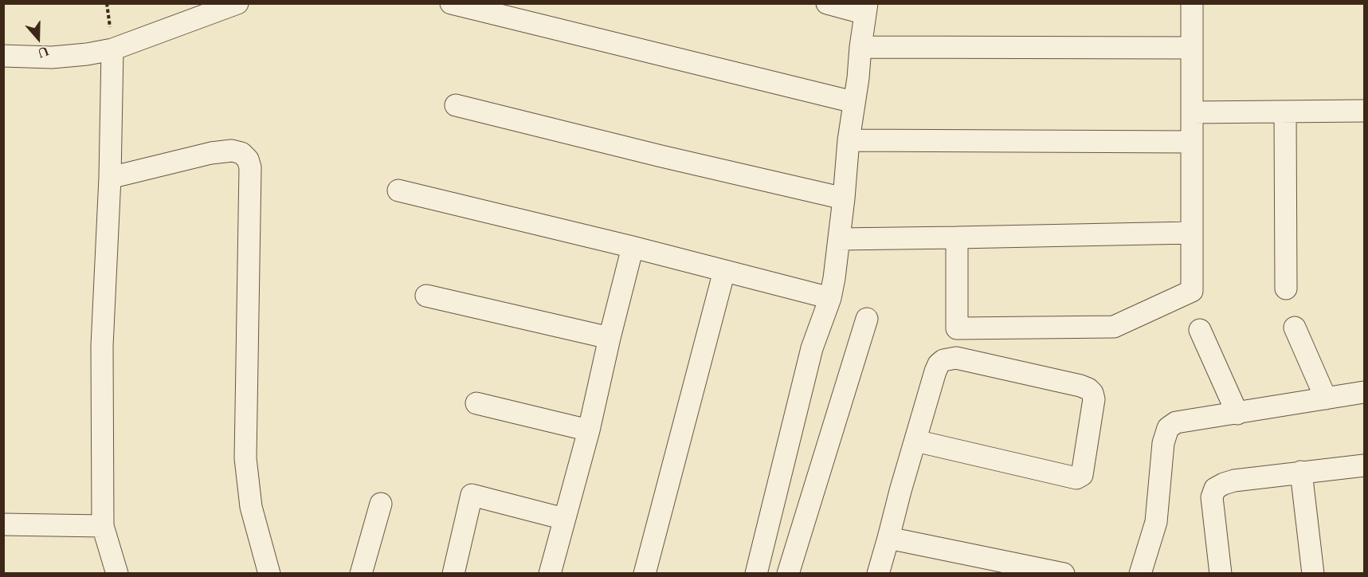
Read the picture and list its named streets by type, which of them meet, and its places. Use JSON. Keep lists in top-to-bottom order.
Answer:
{
  "north": "bottom"
}
